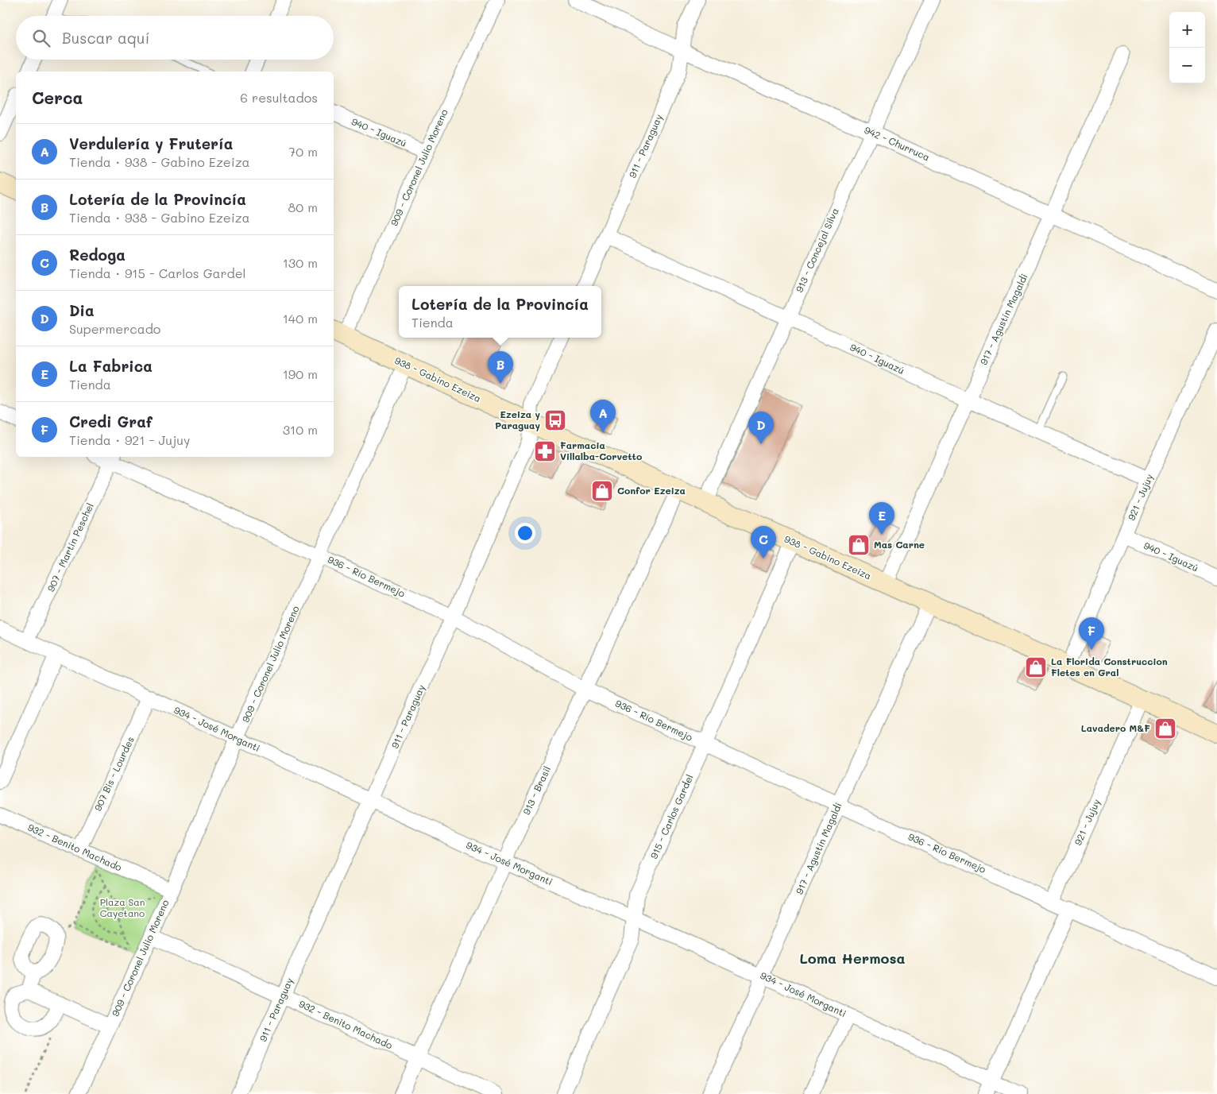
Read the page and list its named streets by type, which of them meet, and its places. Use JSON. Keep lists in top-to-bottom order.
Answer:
{
  "streets": {
    "street": [
      "940 - Iguazú",
      "942 - Churruca",
      "911 - Paraguay",
      "909 - Coronel Julio Moreno",
      "913 - Concejal Silva",
      "917 - Agustín Magaldi",
      "938 - Gabino Ezeiza",
      "921 - Jujuy",
      "907 - Martín Peschel",
      "936 - Río Bermejo",
      "934 - José Morganti",
      "907 Bis - Lourdes",
      "913 - Brasil",
      "915 - Carlos Gardel",
      "932 - Benito Machado"
    ]
  },
  "crossings": [
    ["940 - Iguazú", "911 - Paraguay"],
    ["940 - Iguazú", "909 - Coronel Julio Moreno"],
    ["940 - Iguazú", "913 - Concejal Silva"],
    ["940 - Iguazú", "917 - Agustín Magaldi"],
    ["940 - Iguazú", "921 - Jujuy"],
    ["942 - Churruca", "911 - Paraguay"],
    ["942 - Churruca", "913 - Concejal Silva"],
    ["942 - Churruca", "917 - Agustín Magaldi"],
    ["911 - Paraguay", "938 - Gabino Ezeiza"],
    ["911 - Paraguay", "936 - Río Bermejo"],
    ["911 - Paraguay", "934 - José Morganti"],
    ["911 - Paraguay", "932 - Benito Machado"],
    ["909 - Coronel Julio Moreno", "938 - Gabino Ezeiza"],
    ["909 - Coronel Julio Moreno", "936 - Río Bermejo"],
    ["909 - Coronel Julio Moreno", "934 - José Morganti"],
    ["909 - Coronel Julio Moreno", "932 - Benito Machado"],
    ["913 - Concejal Silva", "938 - Gabino Ezeiza"],
    ["917 - Agustín Magaldi", "938 - Gabino Ezeiza"],
    ["917 - Agustín Magaldi", "936 - Río Bermejo"],
    ["917 - Agustín Magaldi", "934 - José Morganti"],
    ["938 - Gabino Ezeiza", "921 - Jujuy"],
    ["938 - Gabino Ezeiza", "913 - Brasil"],
    ["938 - Gabino Ezeiza", "915 - Carlos Gardel"],
    ["921 - Jujuy", "936 - Río Bermejo"],
    ["907 - Martín Peschel", "936 - Río Bermejo"],
    ["907 - Martín Peschel", "934 - José Morganti"],
    ["936 - Río Bermejo", "913 - Brasil"],
    ["936 - Río Bermejo", "915 - Carlos Gardel"],
    ["934 - José Morganti", "907 Bis - Lourdes"],
    ["934 - José Morganti", "913 - Brasil"],
    ["934 - José Morganti", "915 - Carlos Gardel"],
    ["907 Bis - Lourdes", "932 - Benito Machado"],
    ["913 - Brasil", "932 - Benito Machado"]
  ],
  "districts": ["Loma Hermosa"],
  "parks": ["Plaza San Cayetano"],
  "places": {
    "bus stop": ["Ezeiza y Paraguay"],
    "pharmacy": ["Farmacia Villalba-Corvetto"],
    "shop": [
      "Confor Ezeiza",
      "Mas Carne",
      "La Florida Construccion Fletes en Gral",
      "Lavadero M&F"
    ]
  },
  "page": {
    "map_buttons": ["+", "−"],
    "search": "Buscar aquí",
    "heading": ["Cerca", "6 resultados"],
    "list": [
      {
        "mark": "A",
        "name": "Verdulería y Frutería",
        "note": "Tienda · 938 - Gabino Ezeiza",
        "value": "70 m"
      },
      {
        "mark": "B",
        "name": "Lotería de la Provincía",
        "note": "Tienda · 938 - Gabino Ezeiza",
        "value": "80 m"
      },
      {
        "mark": "C",
        "name": "Redoga",
        "note": "Tienda · 915 - Carlos Gardel",
        "value": "130 m"
      },
      {
        "mark": "D",
        "name": "Dia",
        "note": "Supermercado",
        "value": "140 m"
      },
      {
        "mark": "E",
        "name": "La Fabrica",
        "note": "Tienda",
        "value": "190 m"
      },
      {
        "mark": "F",
        "name": "Credi Graf",
        "note": "Tienda · 921 - Jujuy",
        "value": "310 m"
      }
    ],
    "popup": ["Lotería de la Provincía", "Tienda"],
    "pins": [
      "B",
      "A",
      "D",
      "E",
      "C",
      "F"
    ]
  }
}
